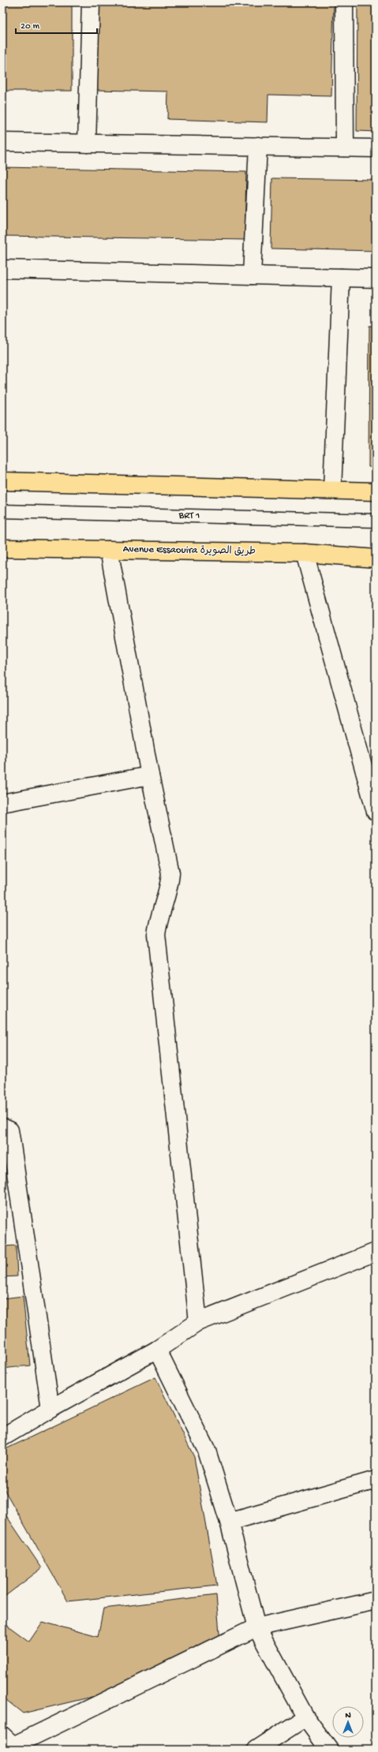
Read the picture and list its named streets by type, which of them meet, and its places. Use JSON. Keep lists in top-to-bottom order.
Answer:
{
  "streets": {
    "main road": ["Avenue Essaouira طريق الصويرة"],
    "lane": ["BRT 1"]
  },
  "scale_bar": "20 m",
  "north": "top"
}
